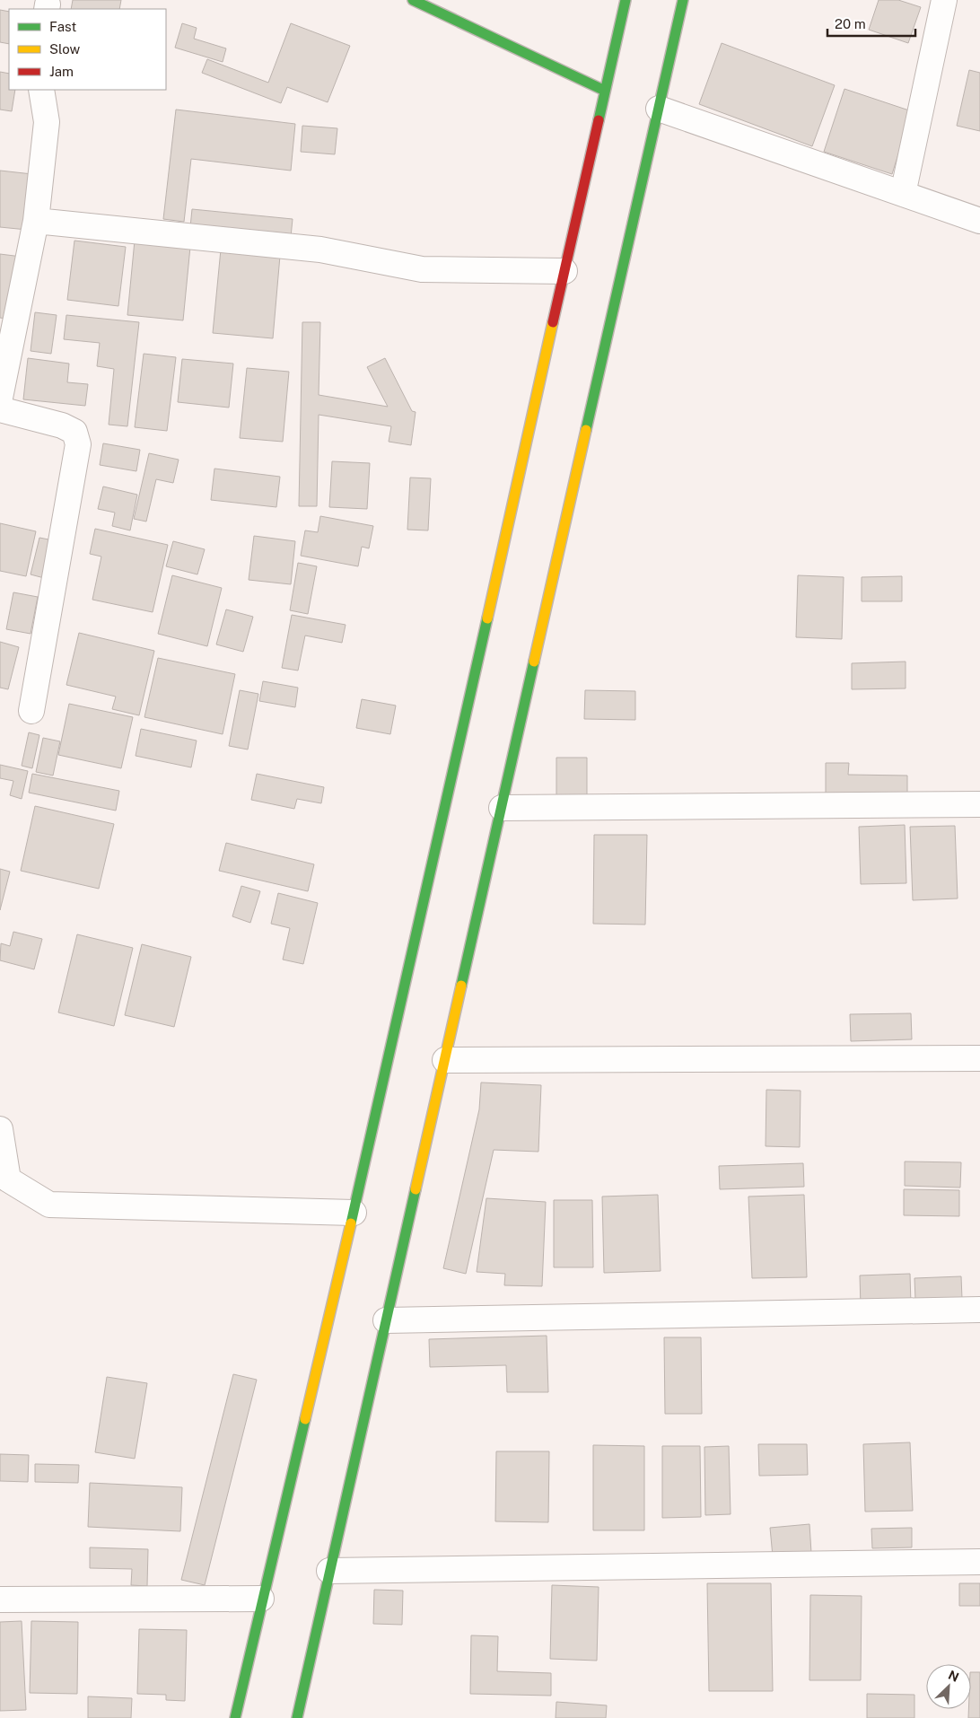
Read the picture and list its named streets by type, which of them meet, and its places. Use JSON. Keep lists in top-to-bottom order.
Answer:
{
  "legend": ["Fast", "Slow", "Jam"],
  "scale_bar": "20 m",
  "north": "top right"
}
